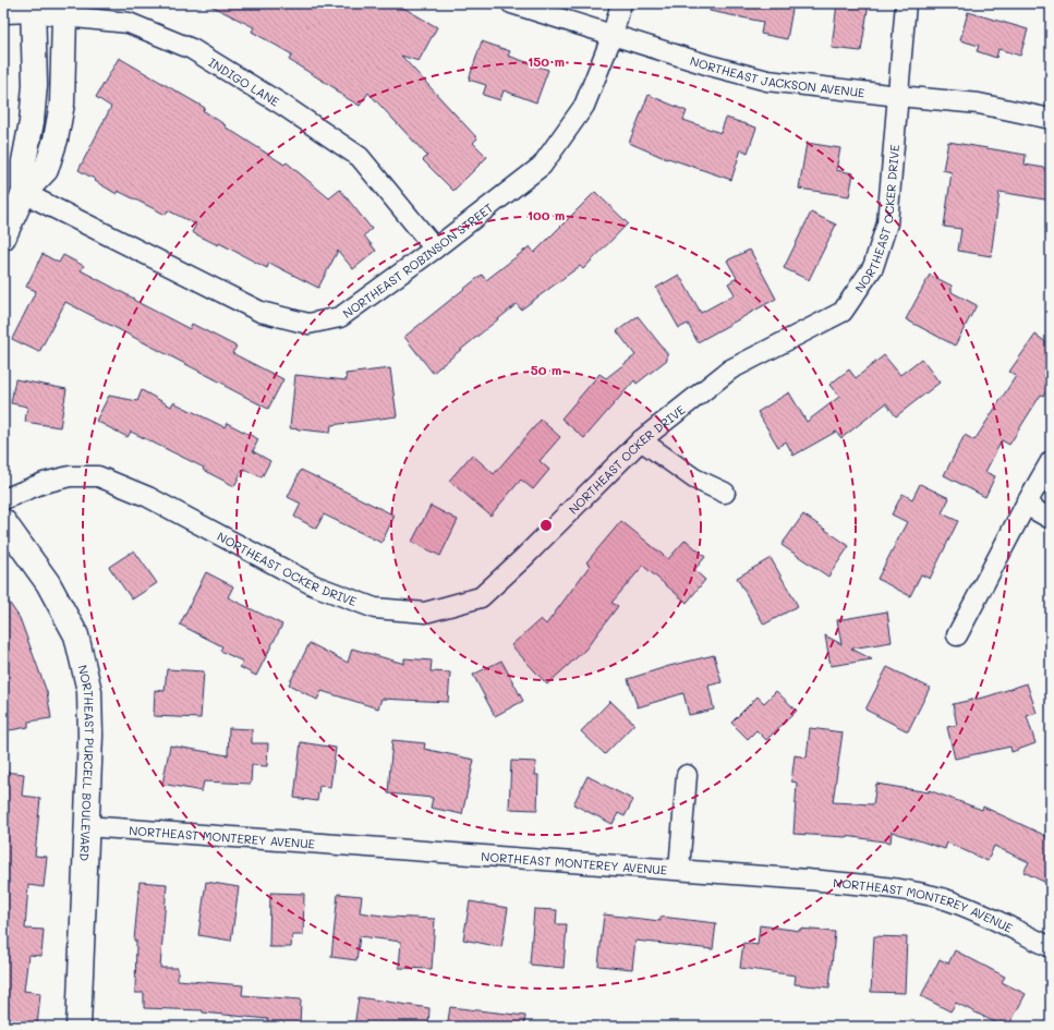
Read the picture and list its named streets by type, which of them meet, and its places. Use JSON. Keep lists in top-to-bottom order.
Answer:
{
  "streets": {
    "street": [
      "NORTHEAST JACKSON AVENUE",
      "INDIGO LANE",
      "NORTHEAST OCKER DRIVE",
      "NORTHEAST ROBINSON STREET",
      "NORTHEAST PURCELL BOULEVARD",
      "NORTHEAST MONTEREY AVENUE"
    ]
  },
  "crossings": [
    ["NORTHEAST JACKSON AVENUE", "NORTHEAST OCKER DRIVE"],
    ["NORTHEAST JACKSON AVENUE", "NORTHEAST ROBINSON STREET"],
    ["INDIGO LANE", "NORTHEAST ROBINSON STREET"],
    ["NORTHEAST PURCELL BOULEVARD", "NORTHEAST MONTEREY AVENUE"]
  ],
  "rings": ["150 m", "100 m", "50 m"]
}
